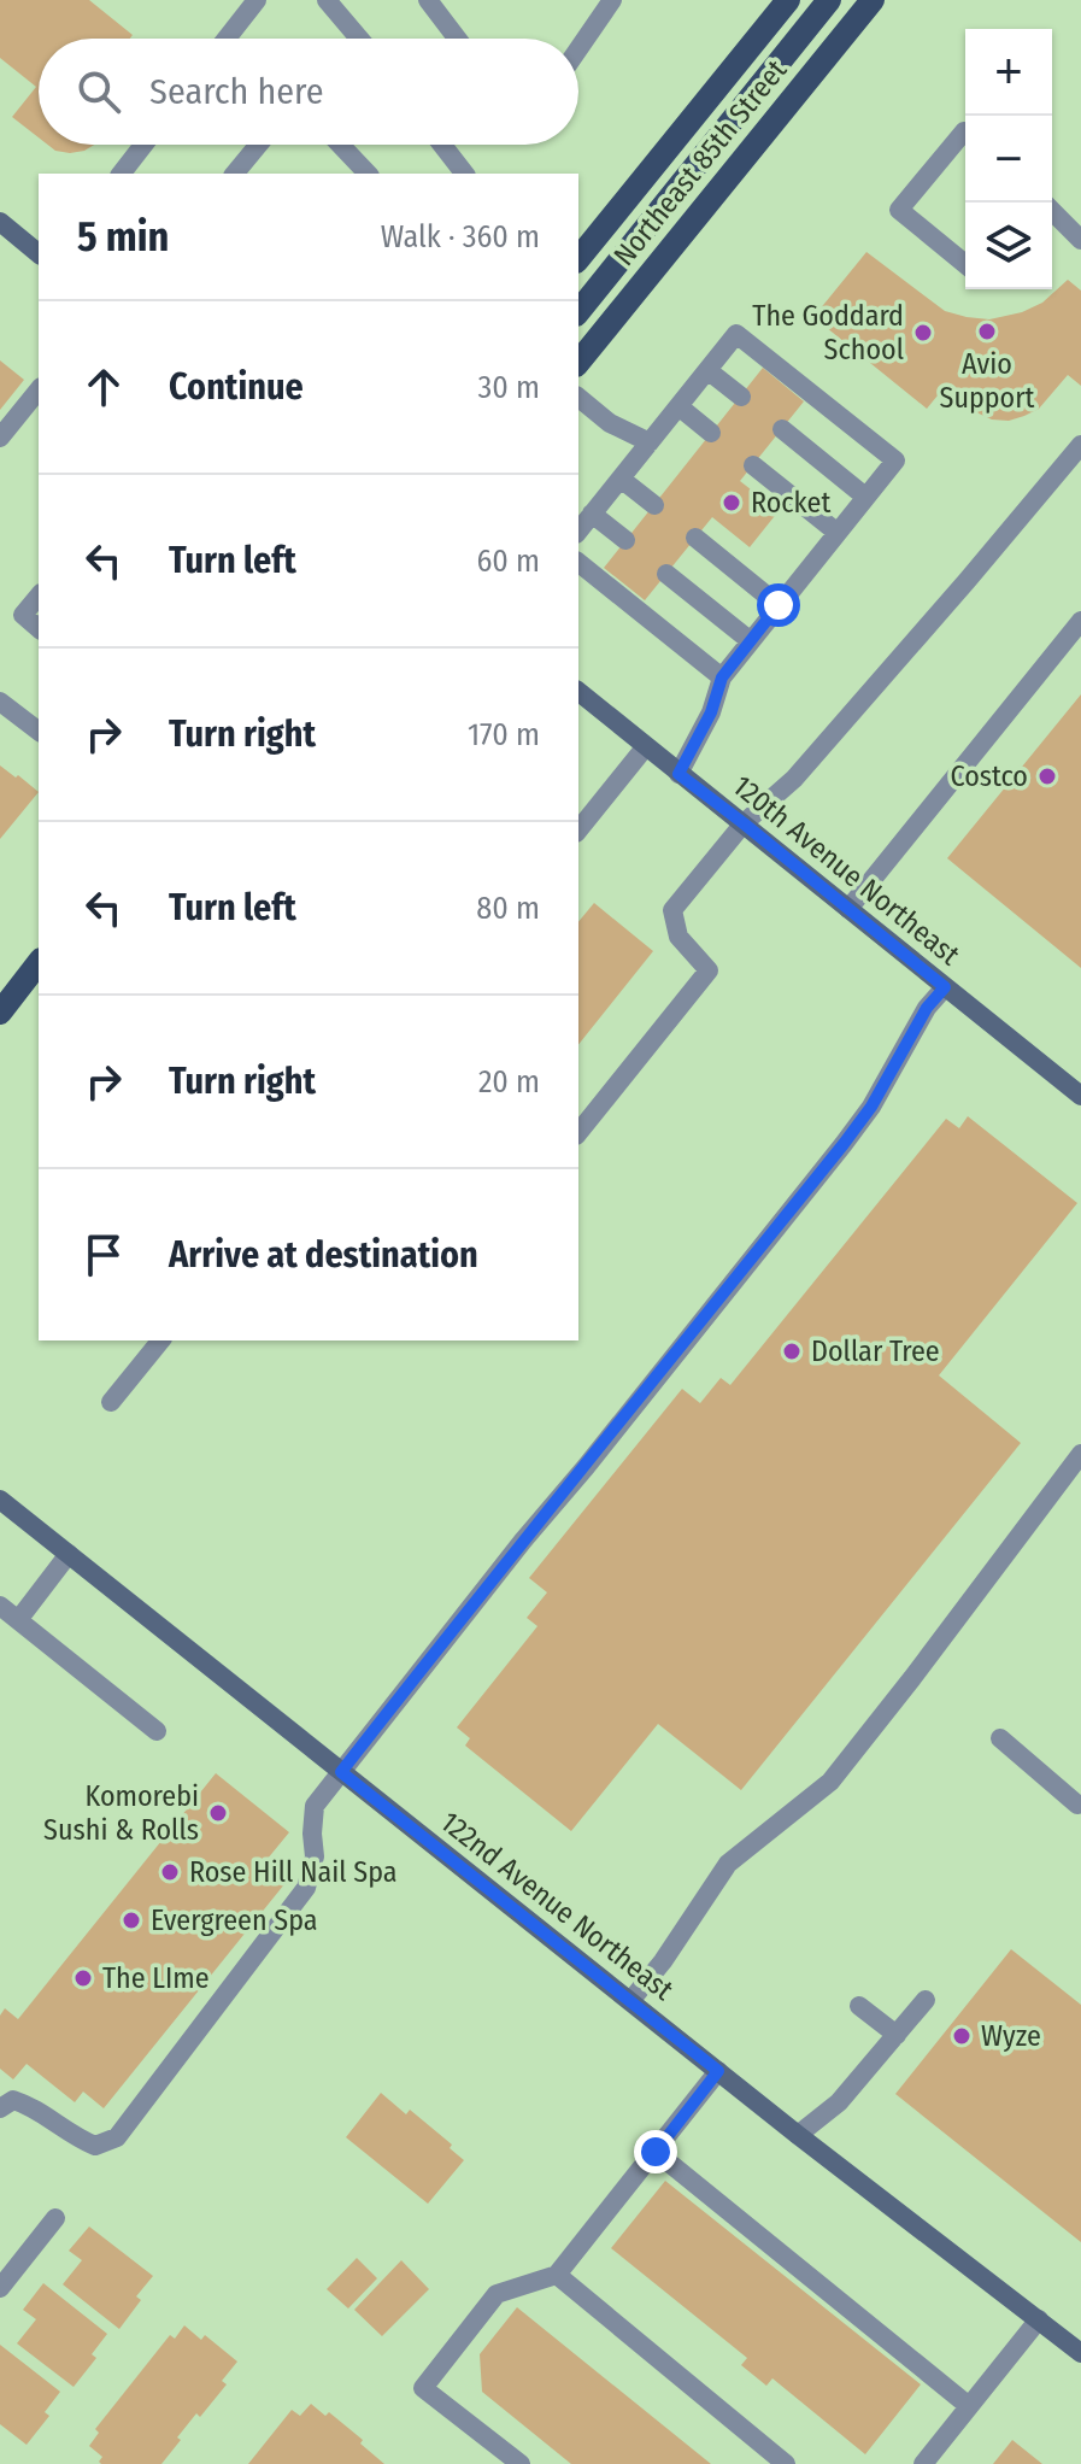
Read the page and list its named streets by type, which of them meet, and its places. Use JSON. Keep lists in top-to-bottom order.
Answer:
{
  "streets": {
    "main road": ["Northeast 85th Street"],
    "street": ["120th Avenue Northeast", "122nd Avenue Northeast"]
  },
  "places": [
    "Avio Support",
    "The Goddard School",
    "Rocket",
    "Costco",
    "Dollar Tree",
    "Komorebi Sushi & Rolls",
    "Rose Hill Nail Spa",
    "Evergreen Spa",
    "The LIme",
    "Wyze"
  ],
  "page": {
    "map_buttons": ["+", "−"],
    "search": "Search here",
    "heading": ["5 min", "Walk · 360 m"],
    "list": [
      ["Continue", "30 m"],
      ["Turn left", "60 m"],
      ["Turn right", "170 m"],
      ["Turn left", "80 m"],
      ["Turn right", "20 m"],
      "Arrive at destination"
    ]
  }
}
